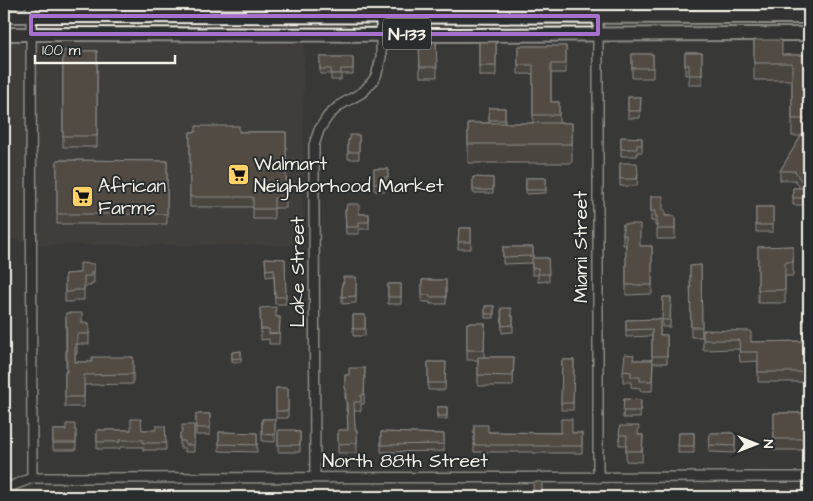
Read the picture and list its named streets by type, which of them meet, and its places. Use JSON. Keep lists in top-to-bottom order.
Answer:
{
  "streets": {
    "main road": ["N-133"],
    "street": ["Miami Street", "Lake Street", "North 88th Street"]
  },
  "crossings": [
    ["N-133", "Miami Street"],
    ["N-133", "Lake Street"],
    ["Miami Street", "North 88th Street"],
    ["Lake Street", "North 88th Street"]
  ],
  "places": {
    "supermarket": ["Walmart Neighborhood Market", "African Farms"]
  },
  "scale_bar": "100 m",
  "north": "right"
}
